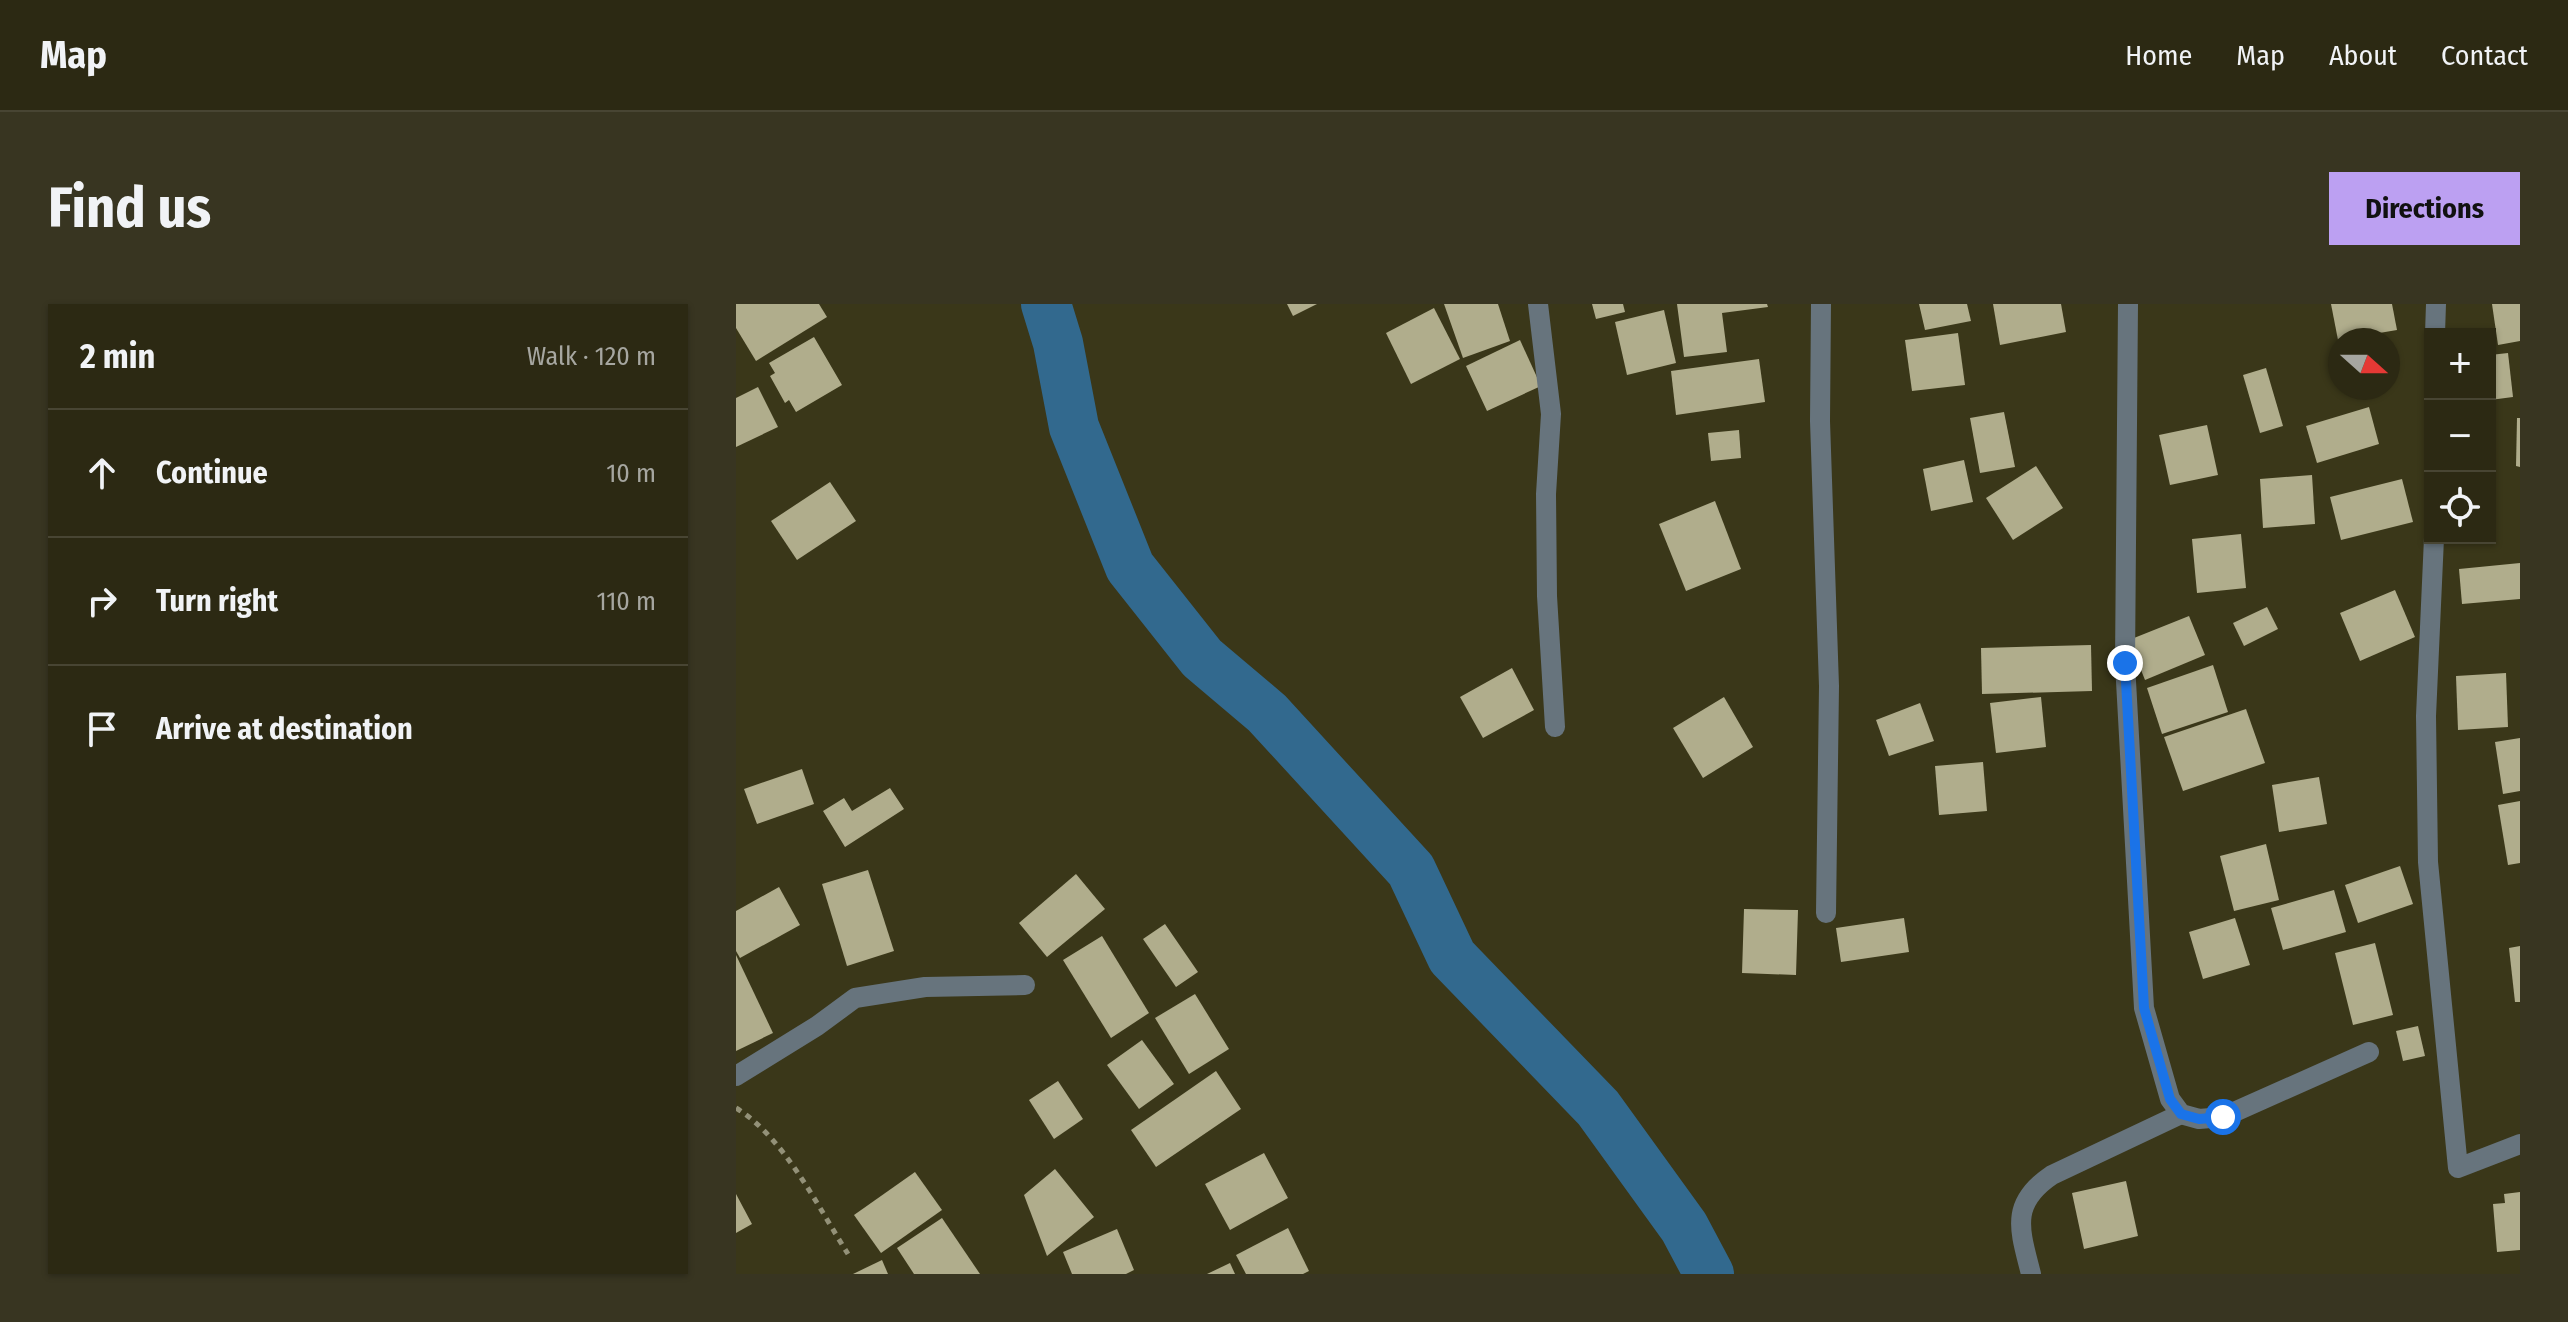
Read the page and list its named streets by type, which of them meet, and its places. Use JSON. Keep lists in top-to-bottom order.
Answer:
{
  "north": "right",
  "page": {
    "header": "Map",
    "nav": [
      "Home",
      "Map",
      "About",
      "Contact"
    ],
    "buttons": "Directions",
    "title": "Find us",
    "heading": ["2 min", "Walk · 120 m"],
    "map_buttons": ["+", "−"],
    "list": [
      ["Continue", "10 m"],
      ["Turn right", "110 m"],
      "Arrive at destination"
    ]
  }
}
